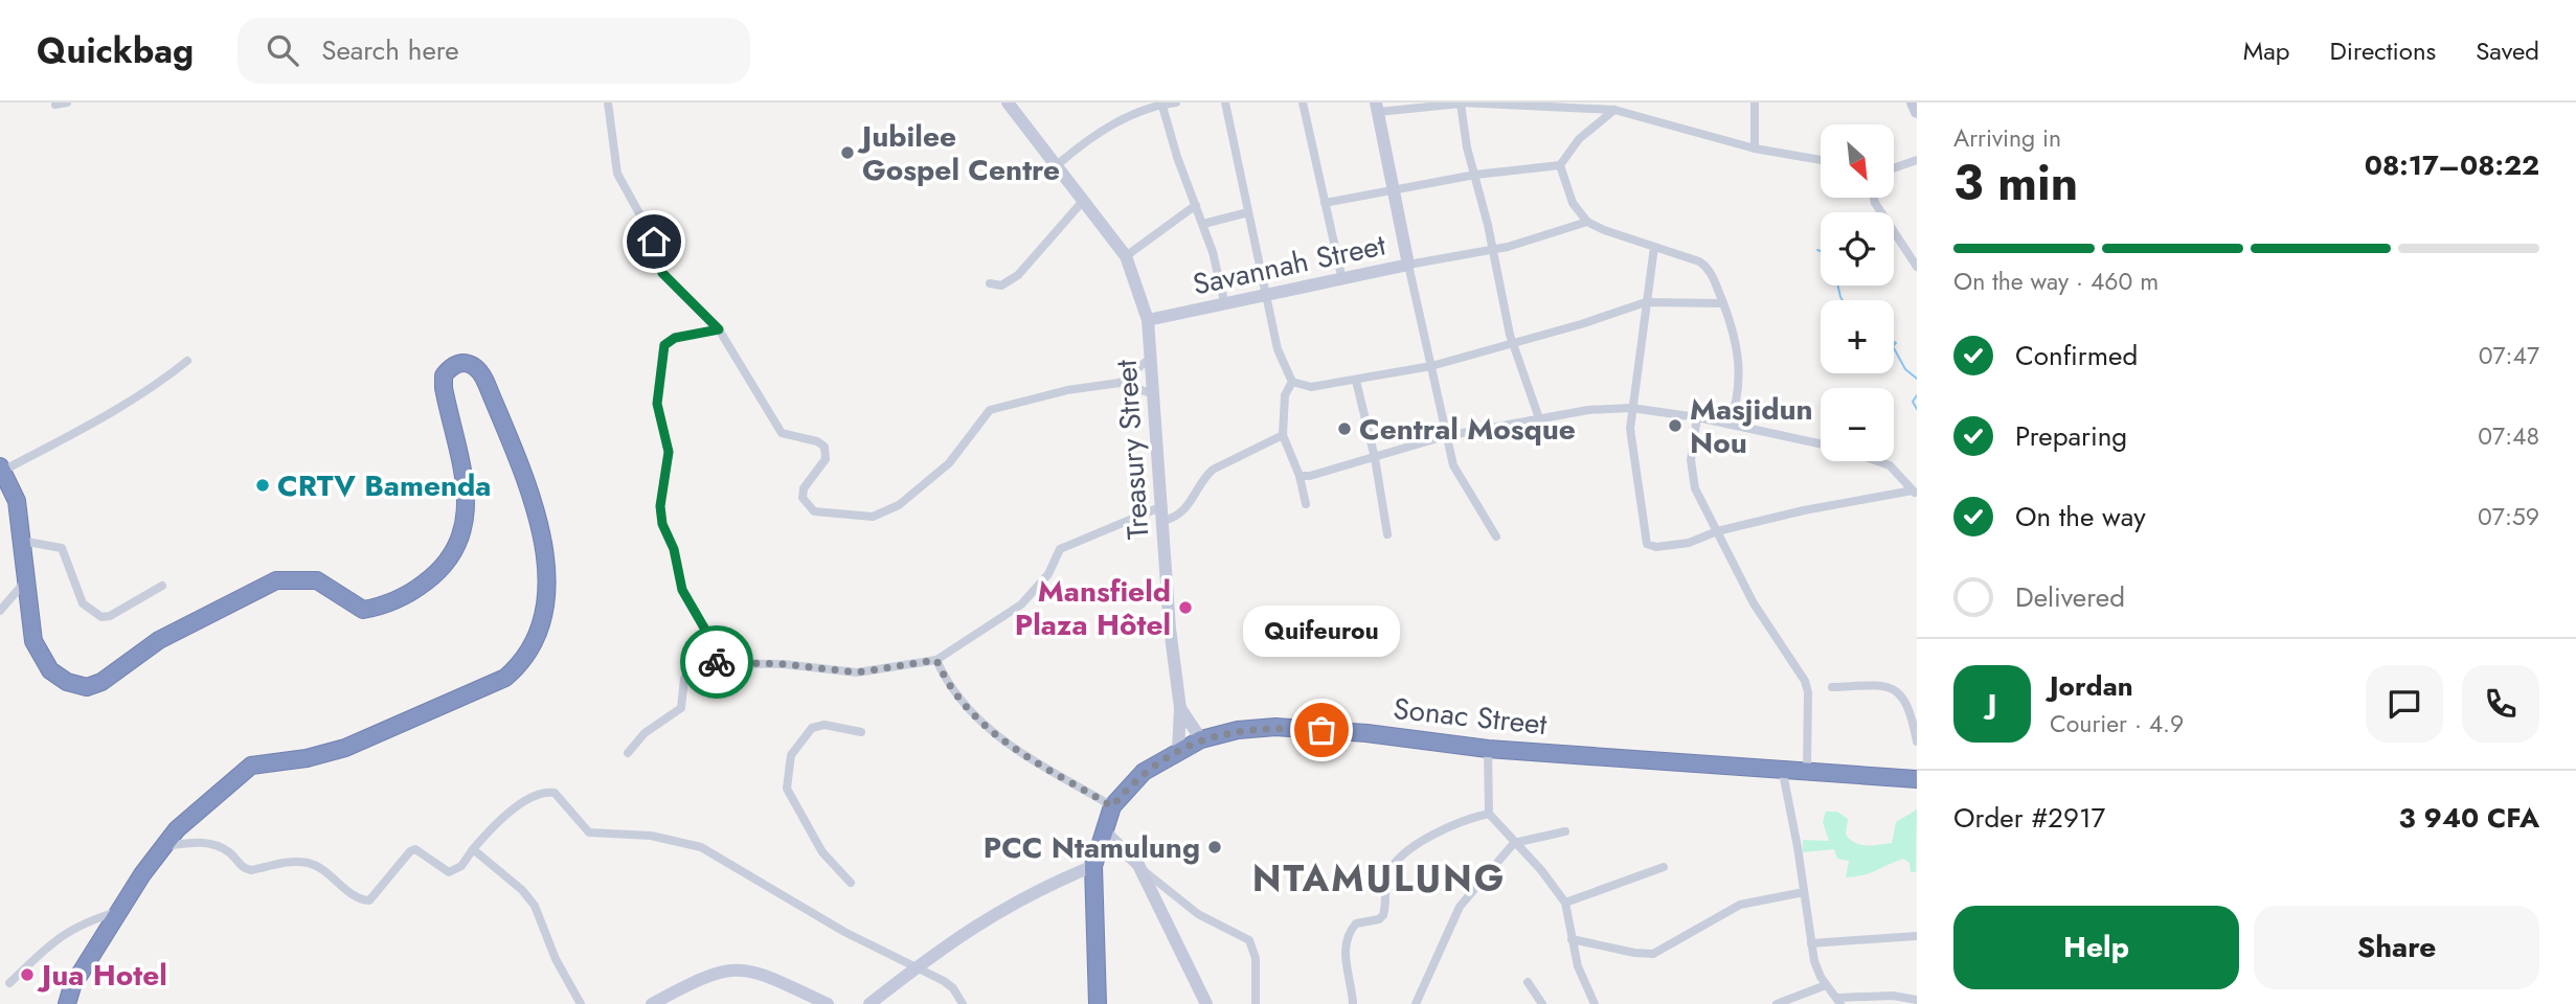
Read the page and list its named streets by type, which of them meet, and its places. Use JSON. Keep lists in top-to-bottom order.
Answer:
{
  "streets": {
    "highway": ["Sonac Street"],
    "street": ["Savannah Street", "Treasury Street"]
  },
  "crossings": [
    ["Savannah Street", "Treasury Street"],
    ["Treasury Street", "Sonac Street"]
  ],
  "districts": ["NTAMULUNG"],
  "places": [
    "Jubilee Gospel Centre",
    "Masjidun Nou",
    "Central Mosque",
    "CRTV Bamenda",
    "Mansfield Plaza Hôtel",
    "Quifeurou",
    "PCC Ntamulung",
    "Jua Hotel"
  ],
  "north": "bottom right",
  "page": {
    "header": "Quickbag",
    "search": "Search here",
    "nav": ["Map", "Directions", "Saved"],
    "heading": ["3 min", "Arriving in", "08:17–08:22"],
    "panel": [
      "Jordan",
      "Courier · 4.9",
      "Order #2917",
      "3 940 CFA"
    ],
    "map_buttons": ["+", "−"],
    "bar": "On the way · 460 m",
    "list": [
      ["Confirmed", "07:47"],
      ["Preparing", "07:48"],
      ["On the way", "07:59"],
      "Delivered"
    ],
    "bubble": "Quifeurou",
    "round": "J",
    "buttons": ["Help", "Share"]
  }
}
